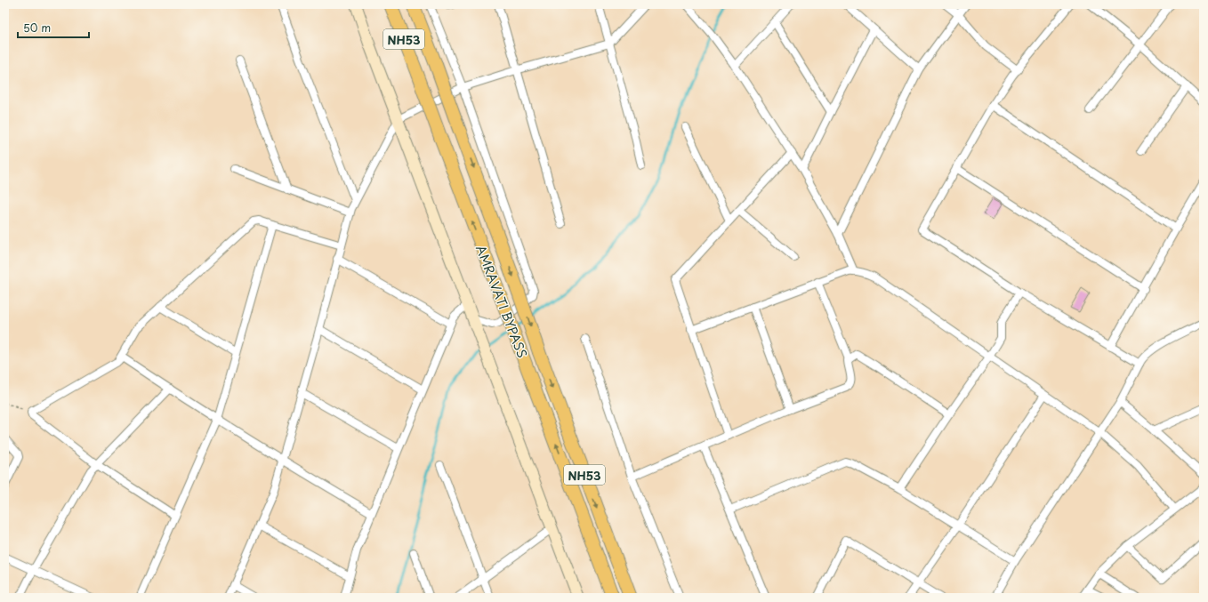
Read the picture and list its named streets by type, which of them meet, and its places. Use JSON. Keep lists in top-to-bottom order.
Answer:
{
  "streets": {
    "highway": ["NH53", "AMRAVATI BYPASS"]
  },
  "scale_bar": "50 m"
}
